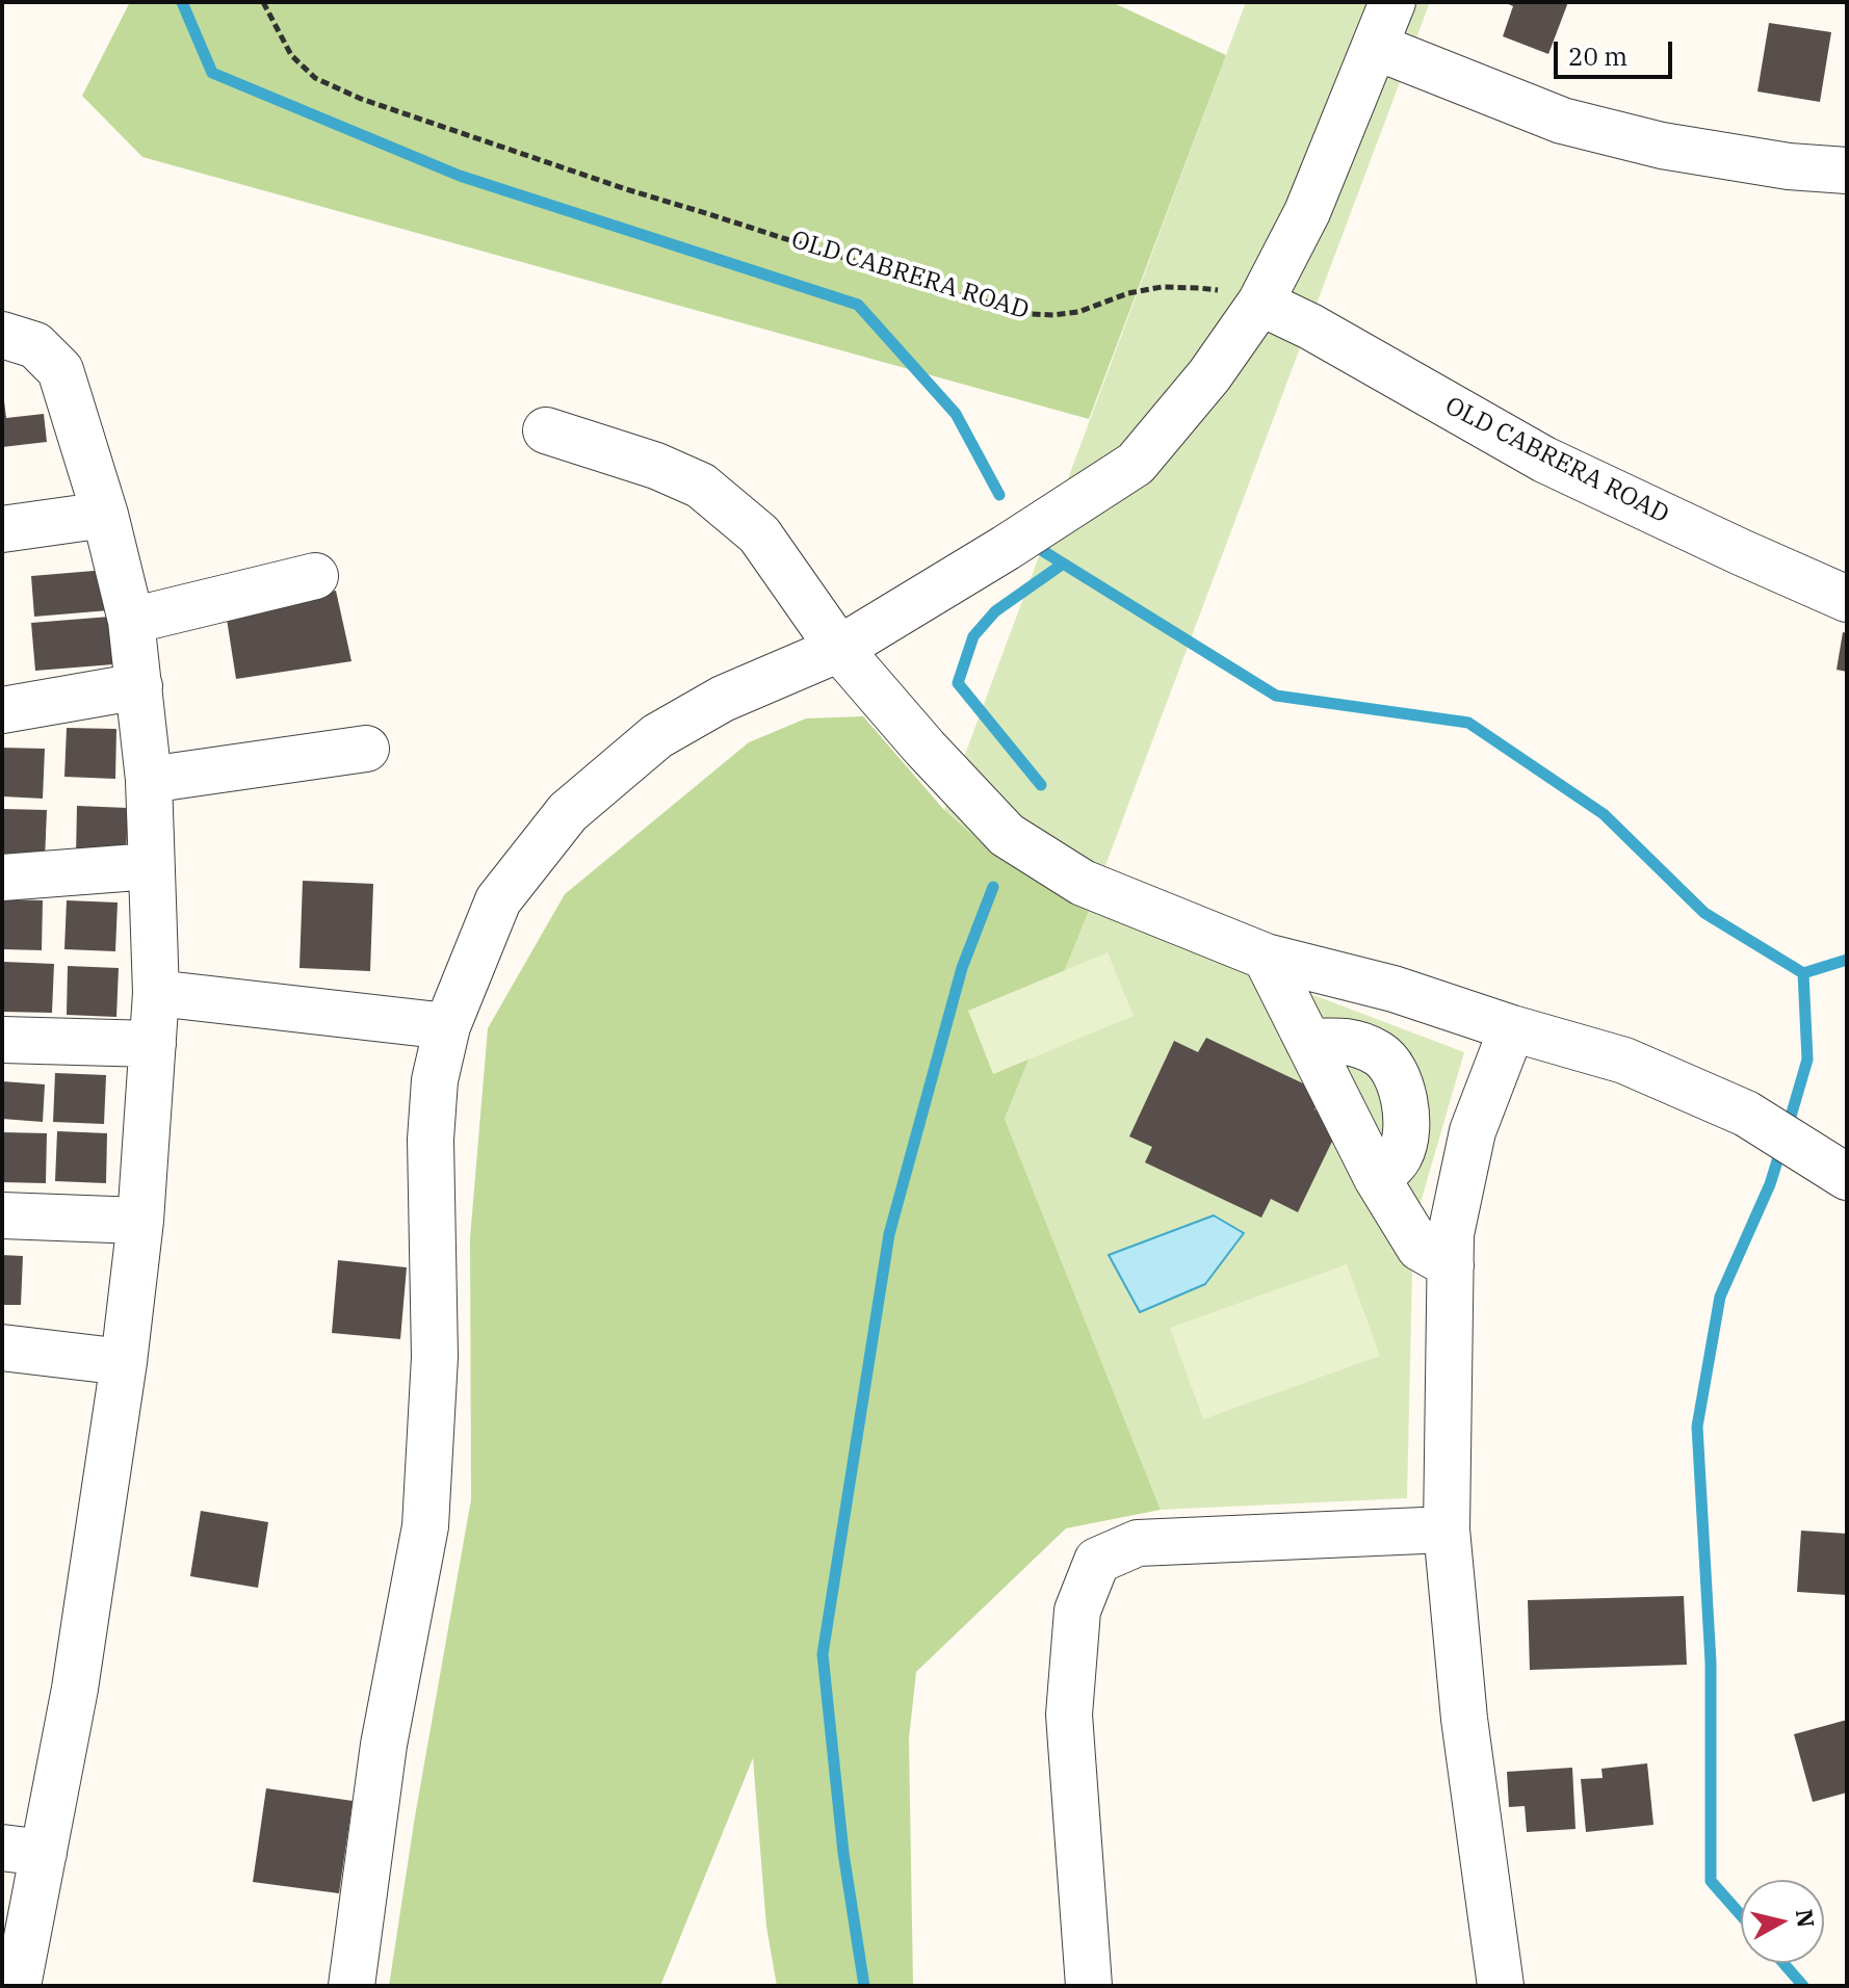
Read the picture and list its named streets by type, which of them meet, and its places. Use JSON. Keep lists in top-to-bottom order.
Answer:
{
  "streets": {
    "street": ["OLD CABRERA ROAD"]
  },
  "scale_bar": "20 m",
  "north": "right"
}
